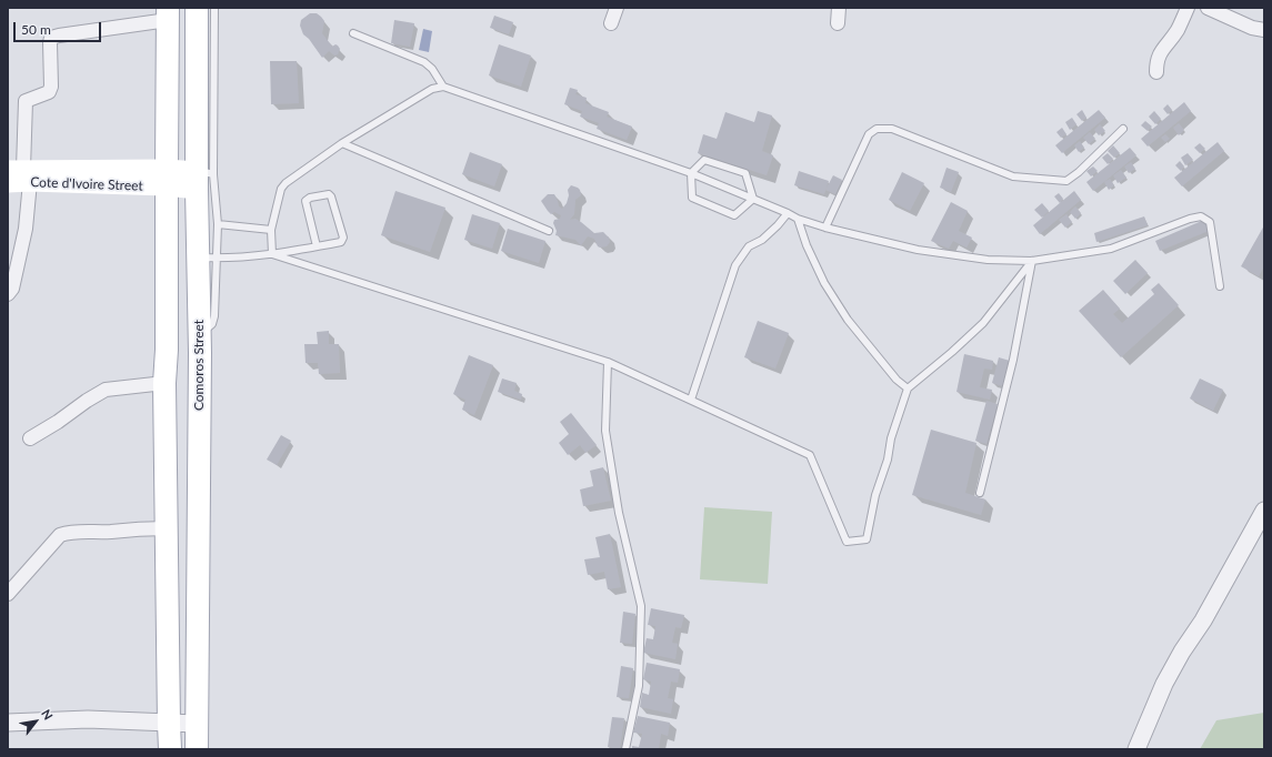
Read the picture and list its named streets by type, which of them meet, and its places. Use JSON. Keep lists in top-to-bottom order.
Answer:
{
  "streets": {
    "main road": ["Cote d'Ivoire Street", "Comoros Street"]
  },
  "crossings": [
    ["Cote d'Ivoire Street", "Comoros Street"]
  ],
  "scale_bar": "50 m",
  "north": "top right"
}
